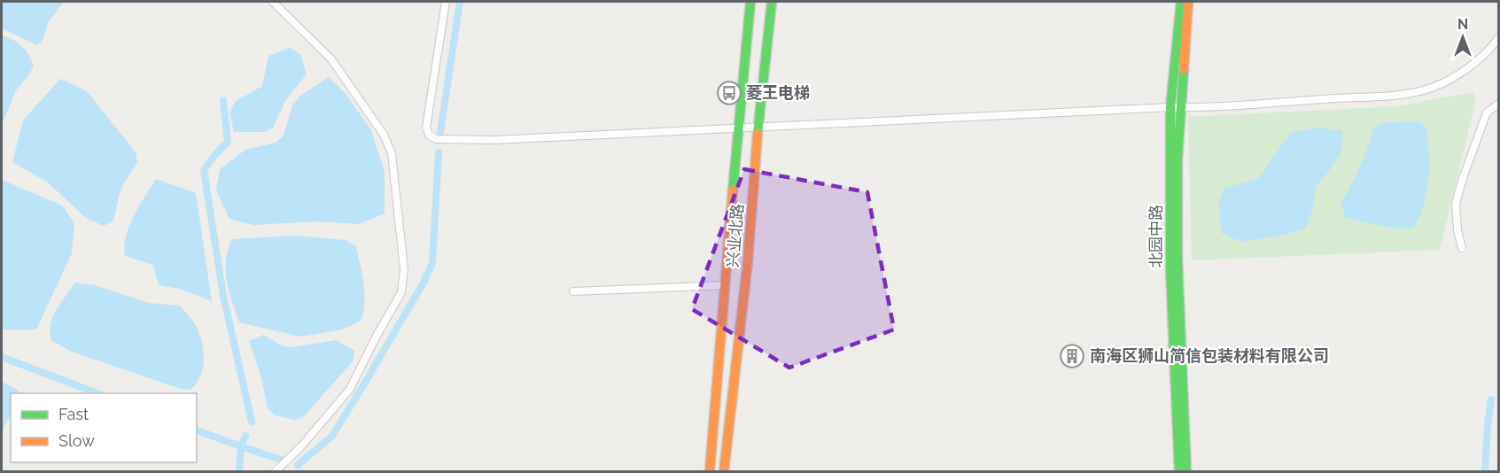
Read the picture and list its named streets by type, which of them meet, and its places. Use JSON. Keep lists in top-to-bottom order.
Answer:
{
  "streets": {
    "main road": ["兴业北路", "北园中路"]
  },
  "places": {
    "bus stop": ["菱王电梯"],
    "building": ["南海区狮山简信包装材料有限公司"]
  },
  "legend": ["Fast", "Slow"],
  "north": "top"
}
